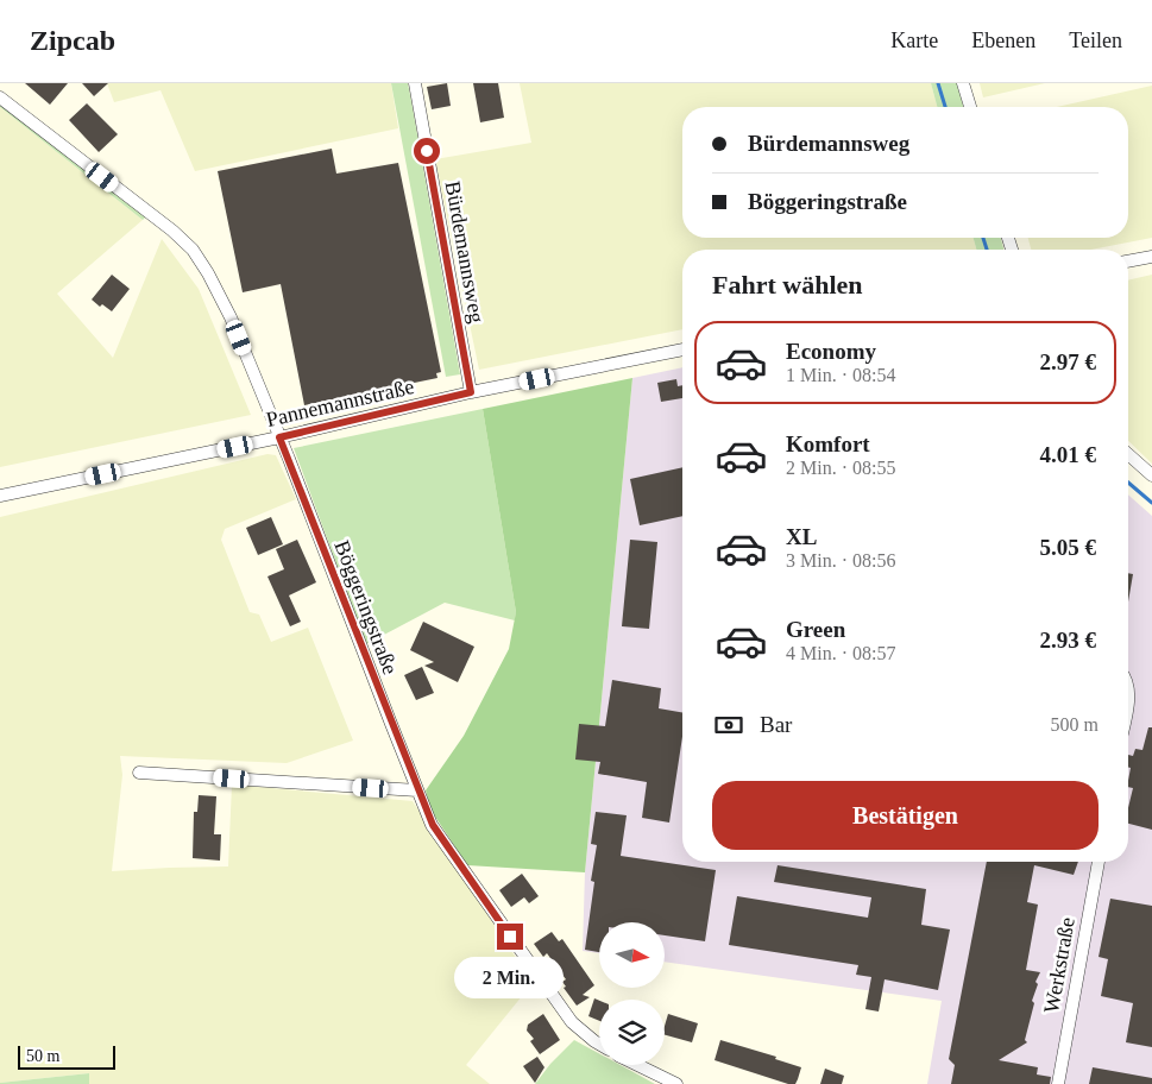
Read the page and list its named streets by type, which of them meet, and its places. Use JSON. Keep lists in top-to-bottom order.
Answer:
{
  "streets": {
    "street": [
      "Bürdemannsweg",
      "Pannemannstraße",
      "Böggeringstraße",
      "Werkstraße"
    ]
  },
  "crossings": [
    ["Bürdemannsweg", "Pannemannstraße"],
    ["Pannemannstraße", "Böggeringstraße"]
  ],
  "scale_bar": "50 m",
  "north": "right",
  "page": {
    "header": "Zipcab",
    "nav": ["Karte", "Ebenen", "Teilen"],
    "banner": ["Bürdemannsweg", "Böggeringstraße"],
    "heading": "Fahrt wählen",
    "list": [
      {
        "name": "Economy",
        "note": "1 Min. · 08:54",
        "value": "2.97 €"
      },
      {
        "name": "Komfort",
        "note": "2 Min. · 08:55",
        "value": "4.01 €"
      },
      {
        "name": "XL",
        "note": "3 Min. · 08:56",
        "value": "5.05 €"
      },
      {
        "name": "Green",
        "note": "4 Min. · 08:57",
        "value": "2.93 €"
      }
    ],
    "pay": ["Bar", "500 m"],
    "buttons": "Bestätigen",
    "bubble": "2 Min.",
    "scale": "50 m"
  }
}
